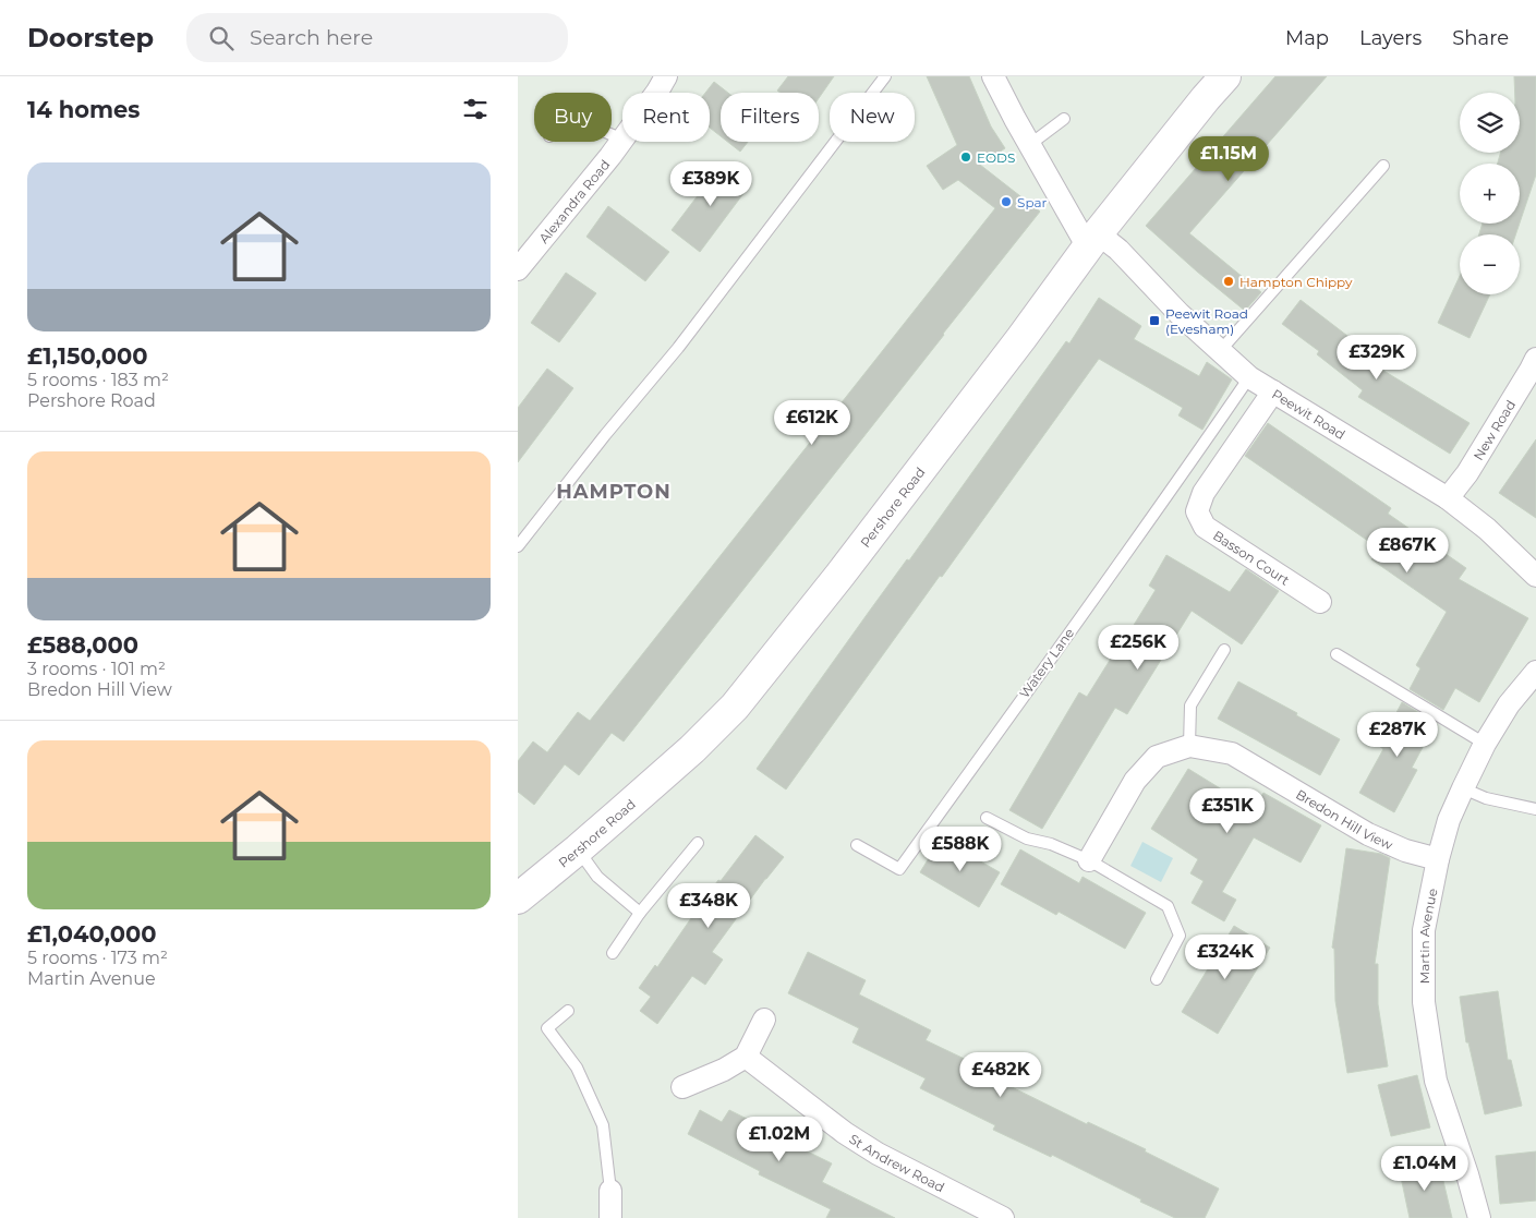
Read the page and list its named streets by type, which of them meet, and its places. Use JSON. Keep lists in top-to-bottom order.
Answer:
{
  "streets": {
    "main road": ["Pershore Road"],
    "street": [
      "Alexandra Road",
      "Peewit Road",
      "New Road",
      "Basson Court",
      "Bredon Hill View",
      "Martin Avenue",
      "St Andrew Road"
    ],
    "lane": ["Watery Lane"]
  },
  "crossings": [
    ["Peewit Road", "New Road"],
    ["Peewit Road", "Pershore Road"],
    ["Peewit Road", "Basson Court"],
    ["Peewit Road", "Watery Lane"],
    ["Bredon Hill View", "Martin Avenue"]
  ],
  "districts": ["HAMPTON"],
  "places": {
    "other": ["EODS", "Spar", "Hampton Chippy"],
    "transit": ["Peewit Road (Evesham)"]
  },
  "page": {
    "header": "Doorstep",
    "search": "Search here",
    "nav": ["Map", "Layers", "Share"],
    "heading": "14 homes",
    "map_buttons": ["+", "−"],
    "chip": [
      "Buy",
      "Rent",
      "Filters",
      "New"
    ],
    "price": [
      "£1.15M",
      "£389K",
      "£329K",
      "£612K",
      "£867K",
      "£256K",
      "£287K",
      "£351K",
      "£588K",
      "£348K",
      "£324K",
      "£482K",
      "£1.02M",
      "£1.04M"
    ],
    "list": [
      {
        "name": "£1,150,000",
        "note": "5 rooms · 183 m² · Pershore Road"
      },
      {
        "name": "£588,000",
        "note": "3 rooms · 101 m² · Bredon Hill View"
      },
      {
        "name": "£1,040,000",
        "note": "5 rooms · 173 m² · Martin Avenue"
      }
    ]
  }
}
